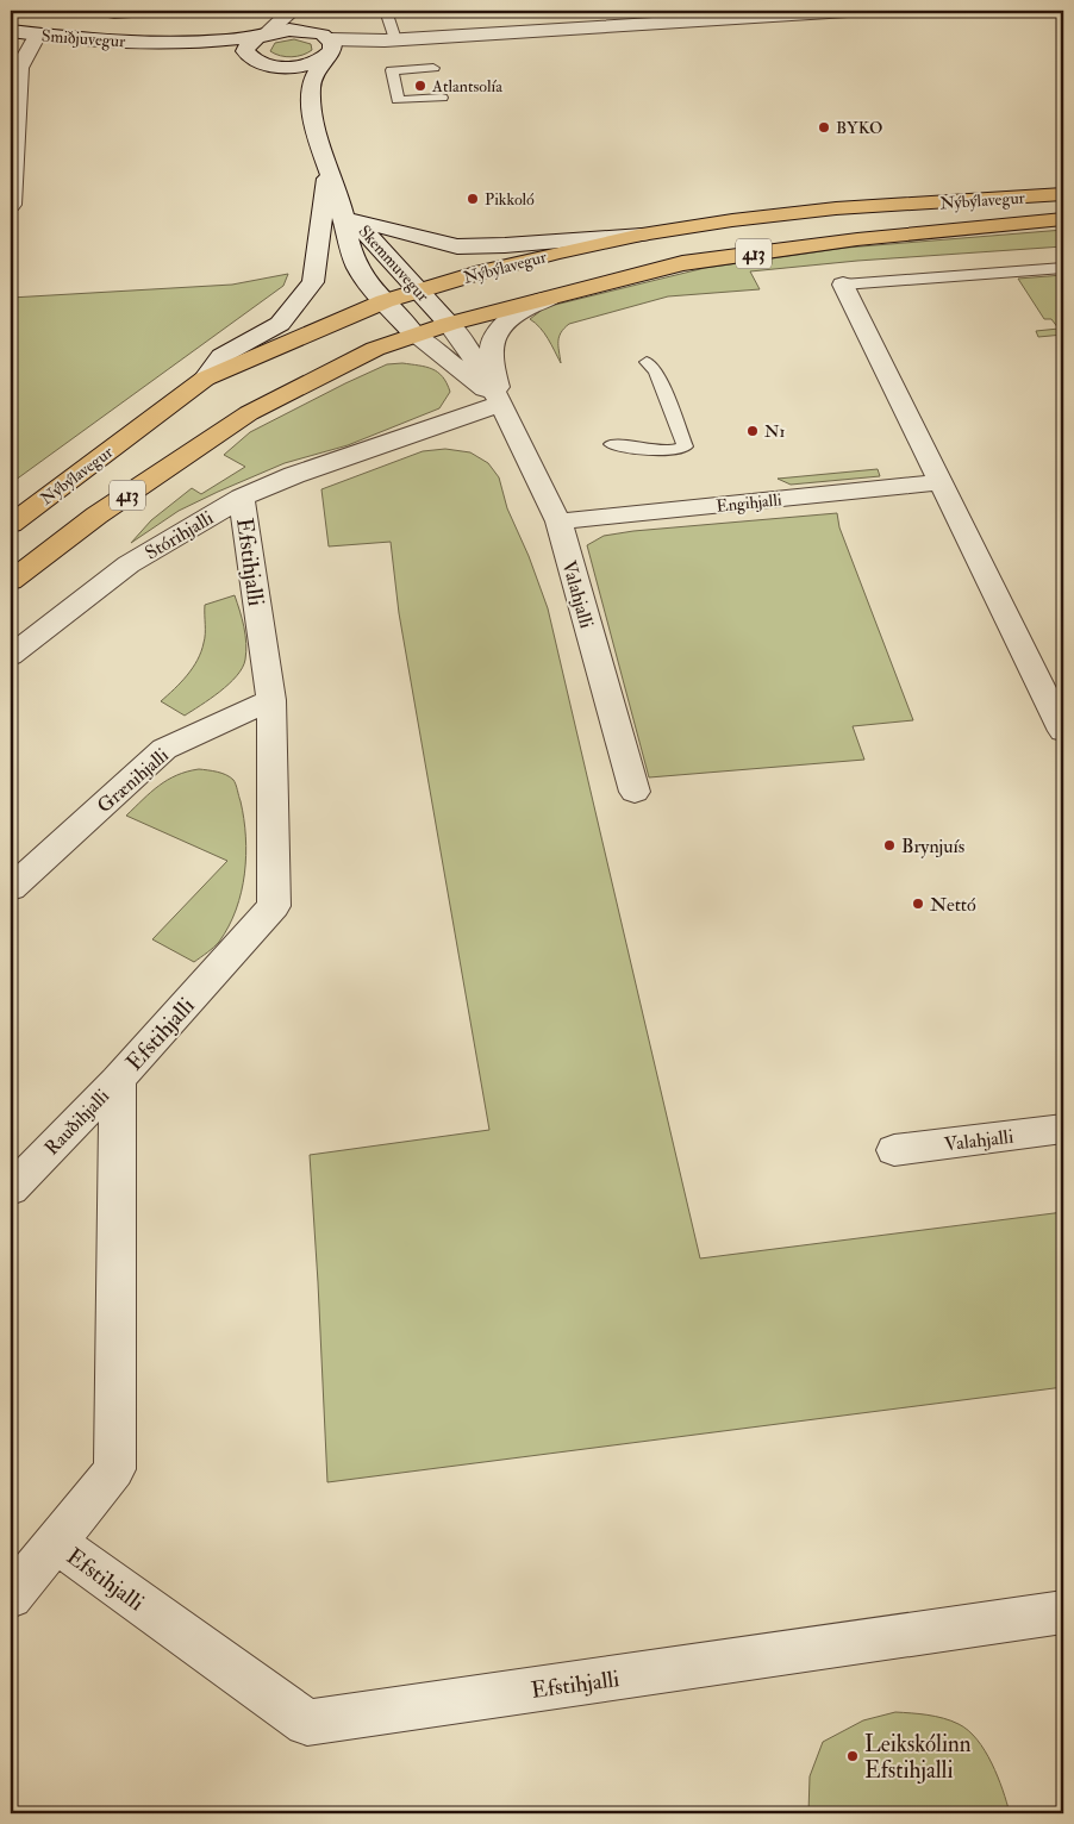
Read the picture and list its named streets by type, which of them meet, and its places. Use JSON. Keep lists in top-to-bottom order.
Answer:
{
  "streets": {
    "main road": ["Nýbýlavegur", "413"],
    "street": [
      "Smiðjuvegur",
      "Skemmuvegur",
      "Engihjalli",
      "Stórihjalli",
      "Efstihjalli",
      "Valahjalli",
      "Grænihjalli",
      "Rauðihjalli"
    ]
  },
  "crossings": [
    ["Smiðjuvegur", "Skemmuvegur"],
    ["Nýbýlavegur", "Skemmuvegur"],
    ["Nýbýlavegur", "Stórihjalli"],
    ["Nýbýlavegur", "Valahjalli"],
    ["Skemmuvegur", "Valahjalli"],
    ["Engihjalli", "Valahjalli"],
    ["Stórihjalli", "Efstihjalli"],
    ["Stórihjalli", "Valahjalli"],
    ["Efstihjalli", "Grænihjalli"],
    ["Efstihjalli", "Rauðihjalli"]
  ],
  "places": [
    "Atlantsolía",
    "BYKO",
    "Pikkoló",
    "N1",
    "Brynjuís",
    "Nettó",
    "Leikskólinn Efstihjalli"
  ]
}
